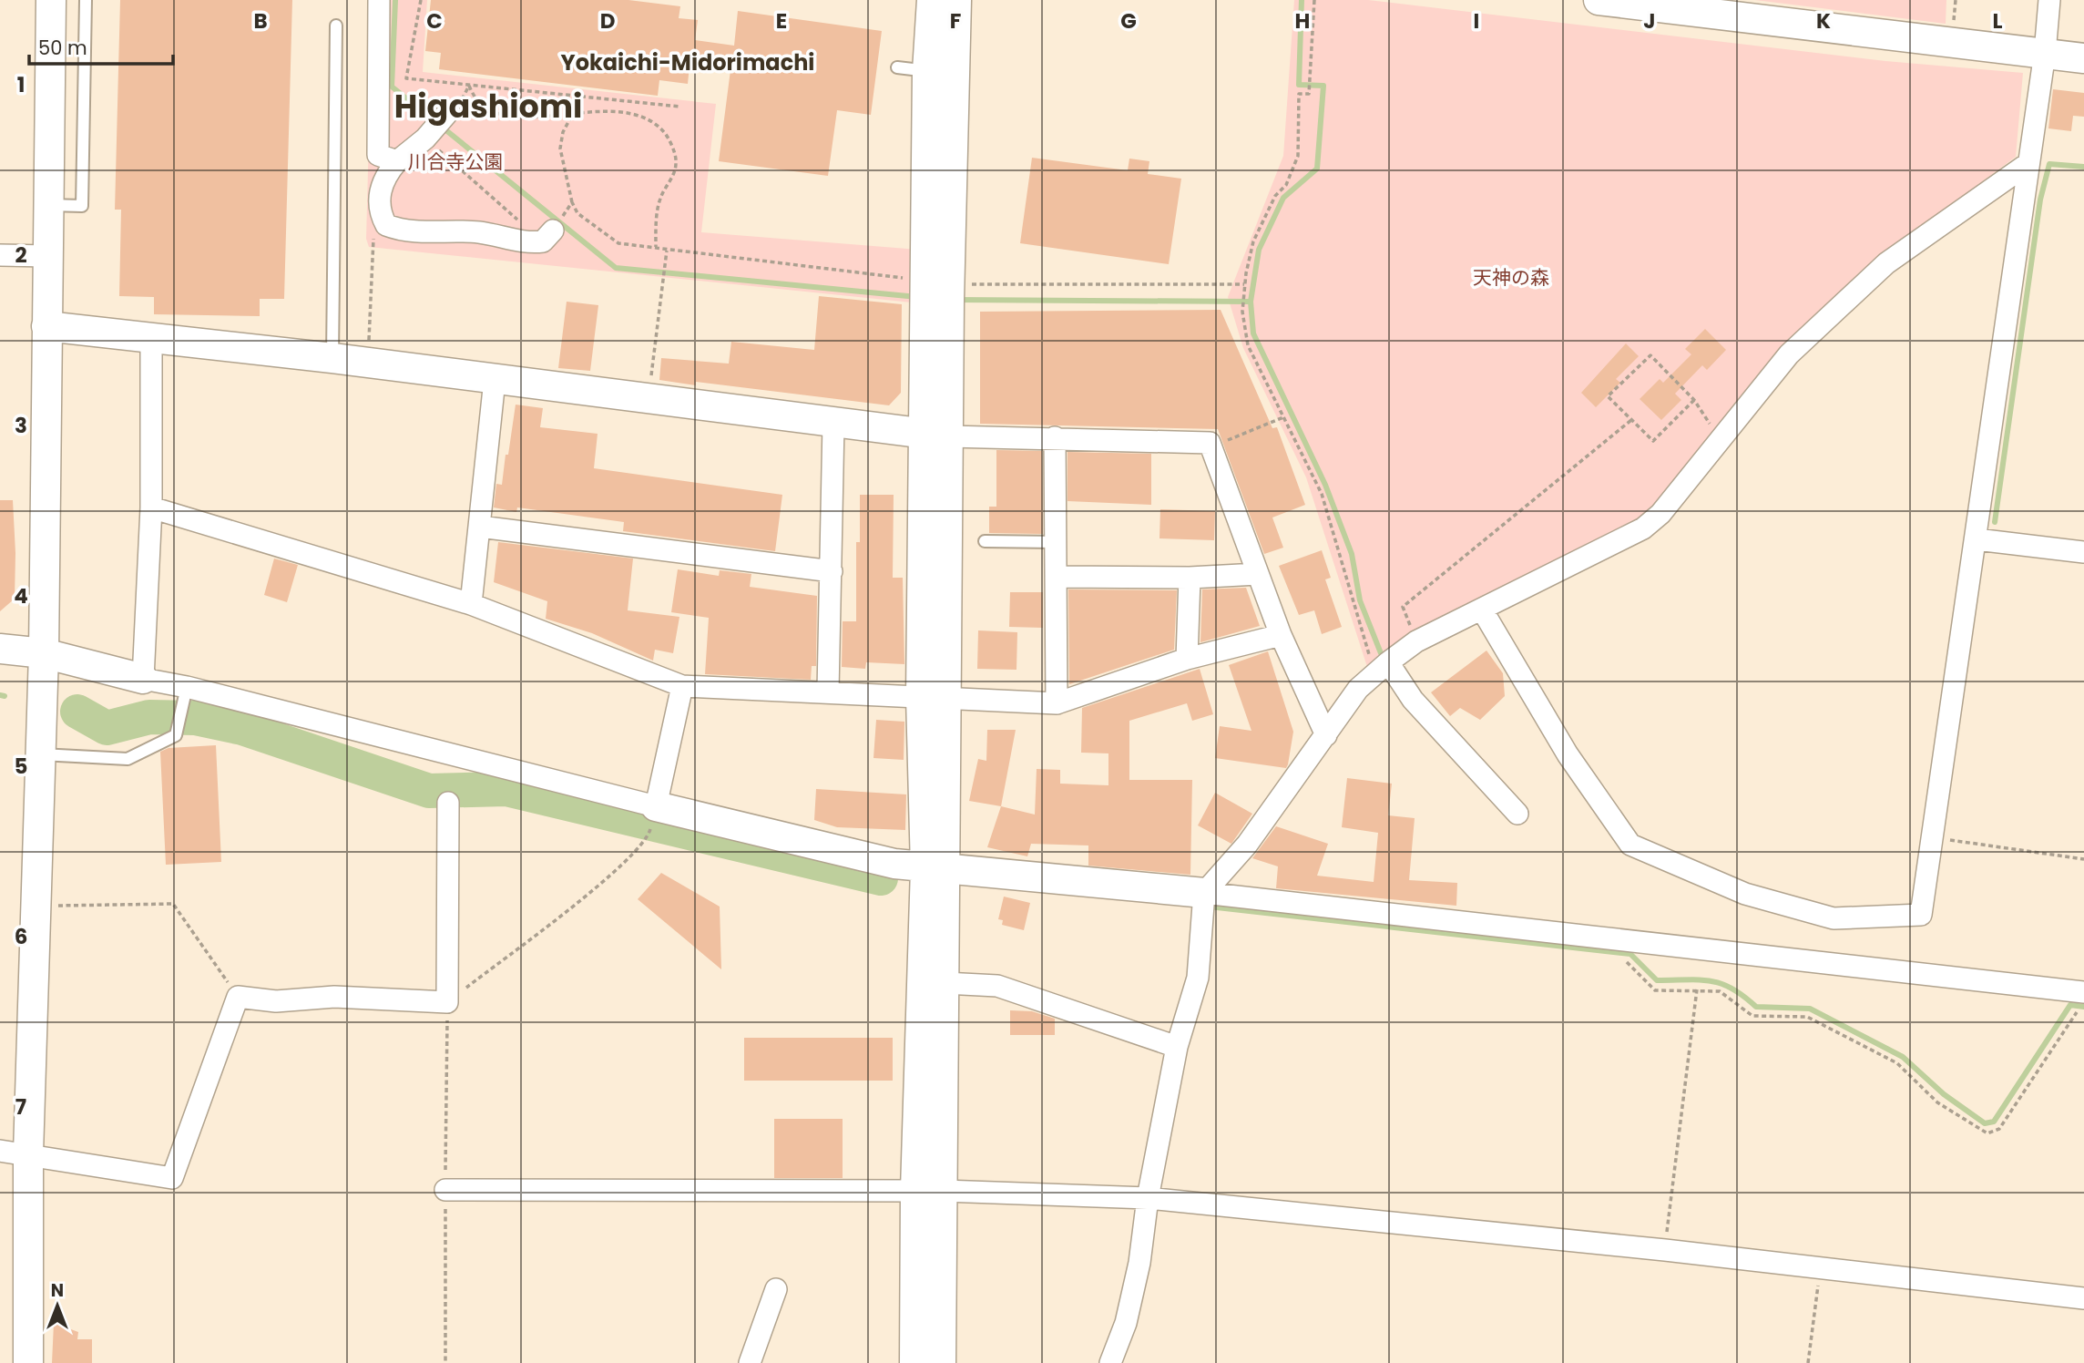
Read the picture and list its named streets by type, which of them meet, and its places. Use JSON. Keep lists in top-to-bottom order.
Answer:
{
  "districts": ["Yokaichi-Midorimachi", "Higashiomi"],
  "parks": ["川合寺公園", "天神の森"],
  "scale_bar": "50 m",
  "north": "top",
  "grid": {
    "columns": [
      "B",
      "C",
      "D",
      "E",
      "F",
      "G",
      "H",
      "I",
      "J",
      "K",
      "L"
    ],
    "rows": [
      "1",
      "2",
      "3",
      "4",
      "5",
      "6",
      "7"
    ]
  }
}
